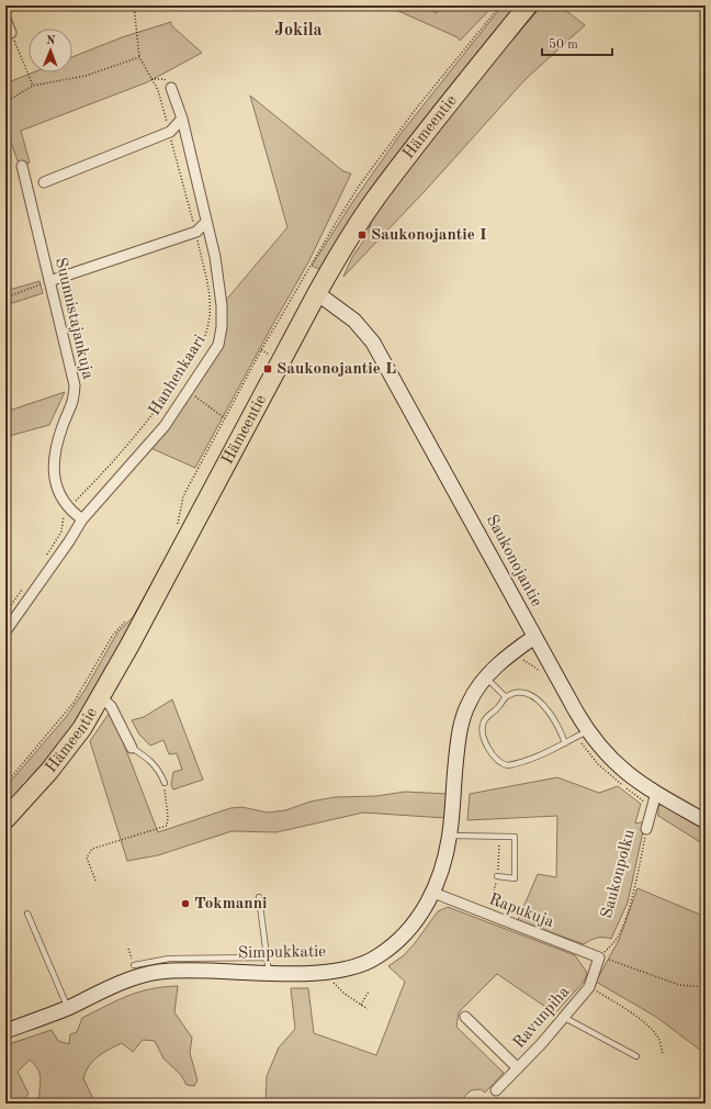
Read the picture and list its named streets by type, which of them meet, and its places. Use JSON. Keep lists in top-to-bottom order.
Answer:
{
  "streets": {
    "highway": ["Hämeentie"],
    "street": [
      "Suunnistajankuja",
      "Hanhenkaari",
      "Saukonojantie",
      "Saukonpolku",
      "Rapukuja",
      "Simpukkatie",
      "Ravunpiha"
    ]
  },
  "crossings": [
    ["Hämeentie", "Saukonojantie"],
    ["Suunnistajankuja", "Hanhenkaari"],
    ["Saukonojantie", "Saukonpolku"],
    ["Saukonojantie", "Simpukkatie"],
    ["Saukonpolku", "Rapukuja"],
    ["Saukonpolku", "Ravunpiha"],
    ["Rapukuja", "Simpukkatie"],
    ["Rapukuja", "Ravunpiha"]
  ],
  "districts": ["Jokila"],
  "places": {
    "transit": ["Saukonojantie I", "Saukonojantie L"],
    "other": ["Tokmanni"]
  },
  "scale_bar": "50 m",
  "north": "top"
}
